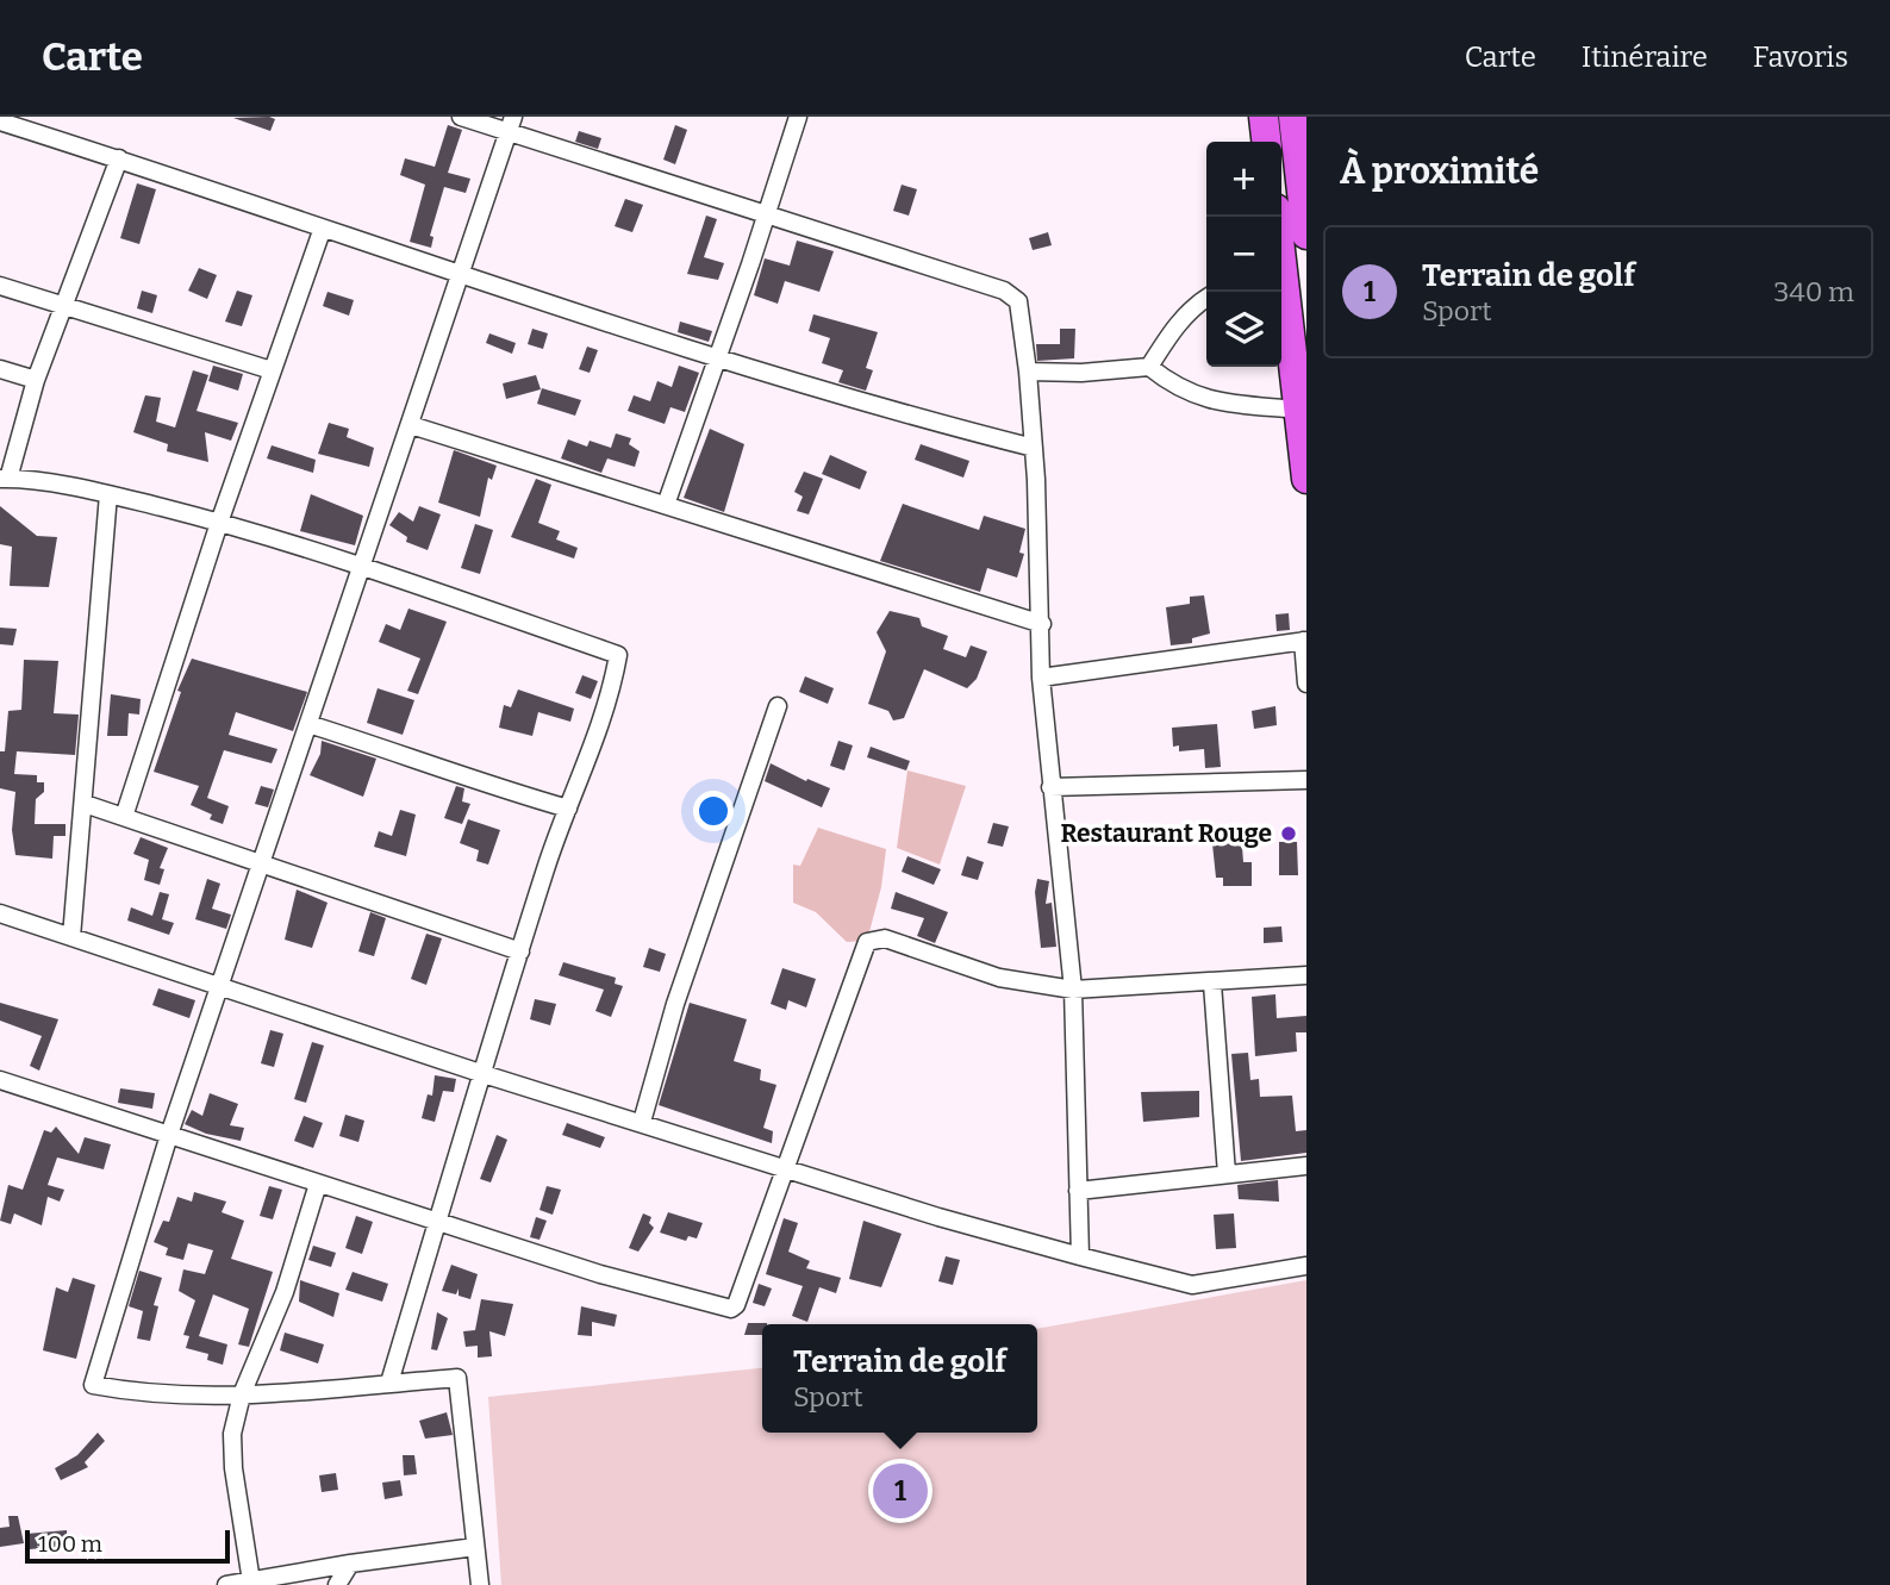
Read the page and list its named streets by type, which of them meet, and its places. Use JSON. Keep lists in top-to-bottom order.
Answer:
{
  "places": ["Restaurant Rouge"],
  "scale_bar": "100 m",
  "page": {
    "header": "Carte",
    "nav": ["Carte", "Itinéraire", "Favoris"],
    "heading": "À proximité",
    "map_buttons": ["+", "−"],
    "list": [
      {
        "mark": "1",
        "name": "Terrain de golf",
        "note": "Sport",
        "value": "340 m"
      }
    ],
    "popup": ["Terrain de golf", "Sport"],
    "pins": "1",
    "scale": "100 m"
  }
}
